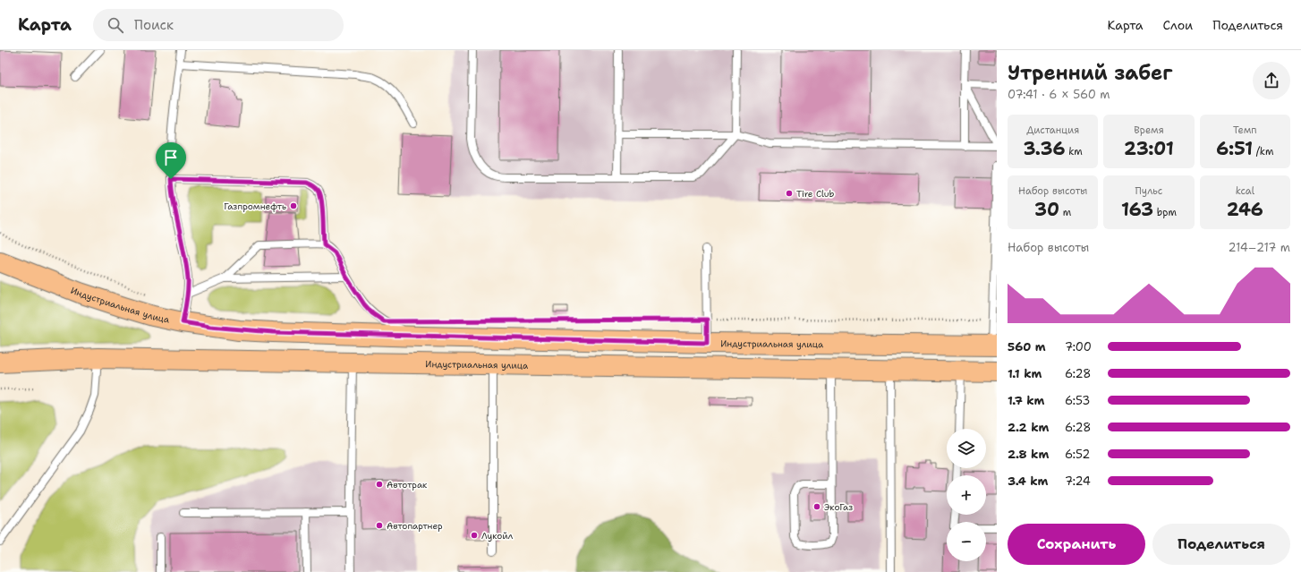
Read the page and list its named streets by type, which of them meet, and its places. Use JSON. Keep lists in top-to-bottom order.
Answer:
{
  "streets": {
    "main road": ["Индустриальная улица"]
  },
  "places": [
    "Tire Club",
    "Газпромнефть",
    "Автотрак",
    "ЭкоГаз",
    "Автопартнер",
    "Лукойл"
  ],
  "page": {
    "header": "Карта",
    "search": "Поиск",
    "nav": ["Карта", "Слои", "Поделиться"],
    "heading": ["Утренний забег", "07:41 · 6 × 560 m"],
    "stats": [
      ["Дистанция", "3.36 km"],
      ["Время", "23:01"],
      ["Темп", "6:51 /km"],
      ["Набор высоты", "30 m"],
      ["Пульс", "163 bpm"],
      ["kcal", "246"]
    ],
    "chart": ["Набор высоты", "214–217 m"],
    "list": [
      {
        "name": "560 m",
        "note": "7:00"
      },
      {
        "name": "1.1 km",
        "note": "6:28"
      },
      {
        "name": "1.7 km",
        "note": "6:53"
      },
      {
        "name": "2.2 km",
        "note": "6:28"
      },
      {
        "name": "2.8 km",
        "note": "6:52"
      },
      {
        "name": "3.4 km",
        "note": "7:24"
      }
    ],
    "map_buttons": ["+", "−"],
    "buttons": ["Сохранить", "Поделиться"]
  }
}
